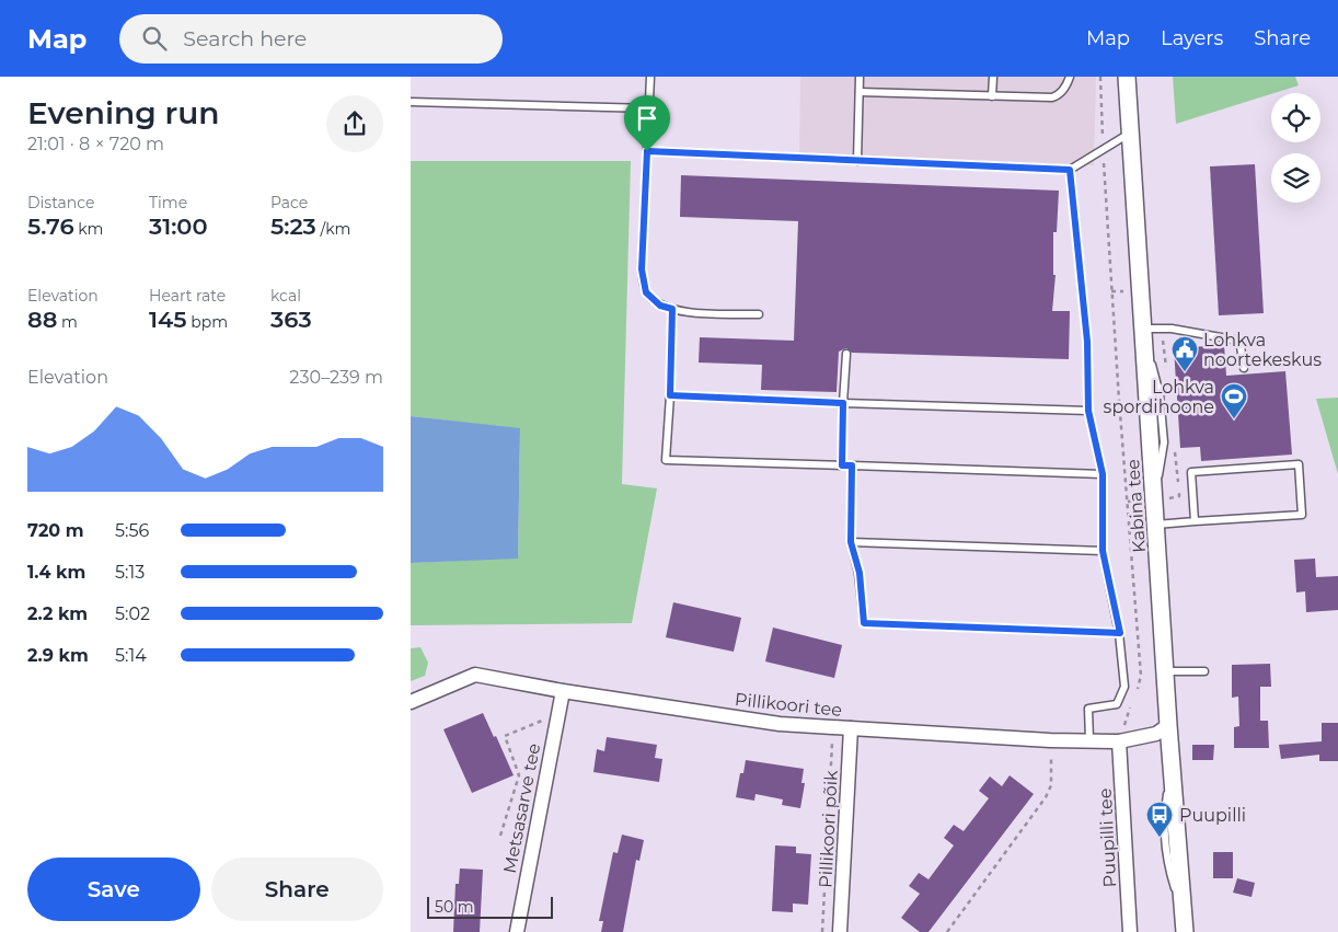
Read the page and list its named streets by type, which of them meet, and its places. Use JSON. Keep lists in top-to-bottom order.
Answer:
{
  "streets": {
    "street": [
      "Kabina tee",
      "Pillikoori tee",
      "Metsasarve tee",
      "Pillikoori põik",
      "Puupilli tee"
    ]
  },
  "crossings": [
    ["Kabina tee", "Pillikoori tee"],
    ["Pillikoori tee", "Metsasarve tee"],
    ["Pillikoori tee", "Pillikoori põik"],
    ["Pillikoori tee", "Puupilli tee"]
  ],
  "places": {
    "public building": ["Lohkva noortekeskus"],
    "sports": ["Lohkva spordihoone"],
    "bus stop": ["Puupilli"]
  },
  "scale_bar": "50 m",
  "page": {
    "header": "Map",
    "search": "Search here",
    "nav": ["Map", "Layers", "Share"],
    "heading": ["Evening run", "21:01 · 8 × 720 m"],
    "stats": [
      ["Distance", "5.76 km"],
      ["Time", "31:00"],
      ["Pace", "5:23 /km"],
      ["Elevation", "88 m"],
      ["Heart rate", "145 bpm"],
      ["kcal", "363"]
    ],
    "chart": ["Elevation", "230–239 m"],
    "list": [
      {
        "name": "720 m",
        "note": "5:56"
      },
      {
        "name": "1.4 km",
        "note": "5:13"
      },
      {
        "name": "2.2 km",
        "note": "5:02"
      },
      {
        "name": "2.9 km",
        "note": "5:14"
      }
    ],
    "buttons": ["Save", "Share"],
    "scale": "50 m"
  }
}
